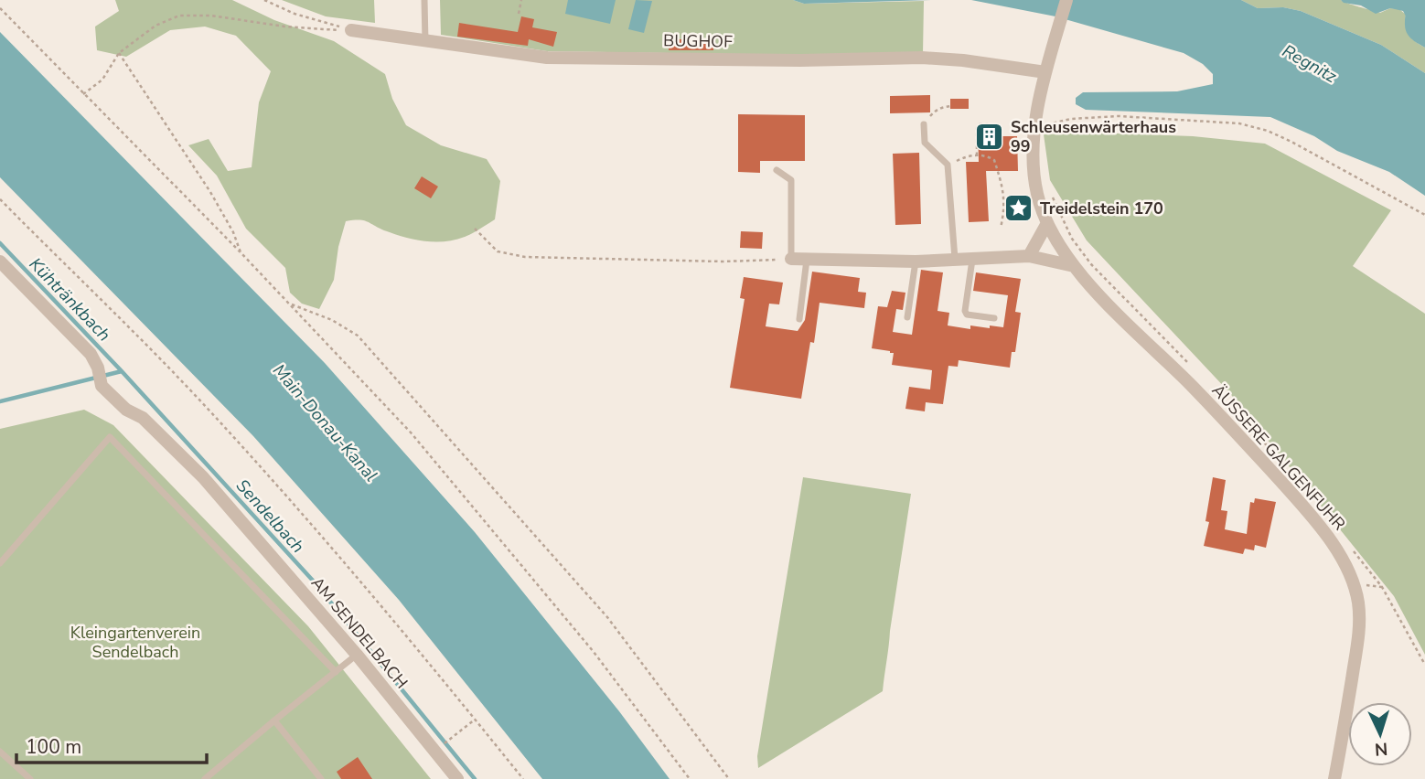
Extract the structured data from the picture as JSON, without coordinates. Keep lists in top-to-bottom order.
{
  "streets": {
    "street": ["BUGHOF", "ÄUSSERE GALGENFUHR", "AM SENDELBACH"]
  },
  "crossings": [
    ["BUGHOF", "ÄUSSERE GALGENFUHR"]
  ],
  "water": [
    "Regnitz",
    "Kühtränkbach",
    "Main-Donau-Kanal",
    "Sendelbach"
  ],
  "parks": ["Kleingartenverein Sendelbach"],
  "places": {
    "building": ["Schleusenwärterhaus 99"],
    "place": ["Treidelstein 170"]
  },
  "scale_bar": "100 m",
  "north": "bottom"
}
